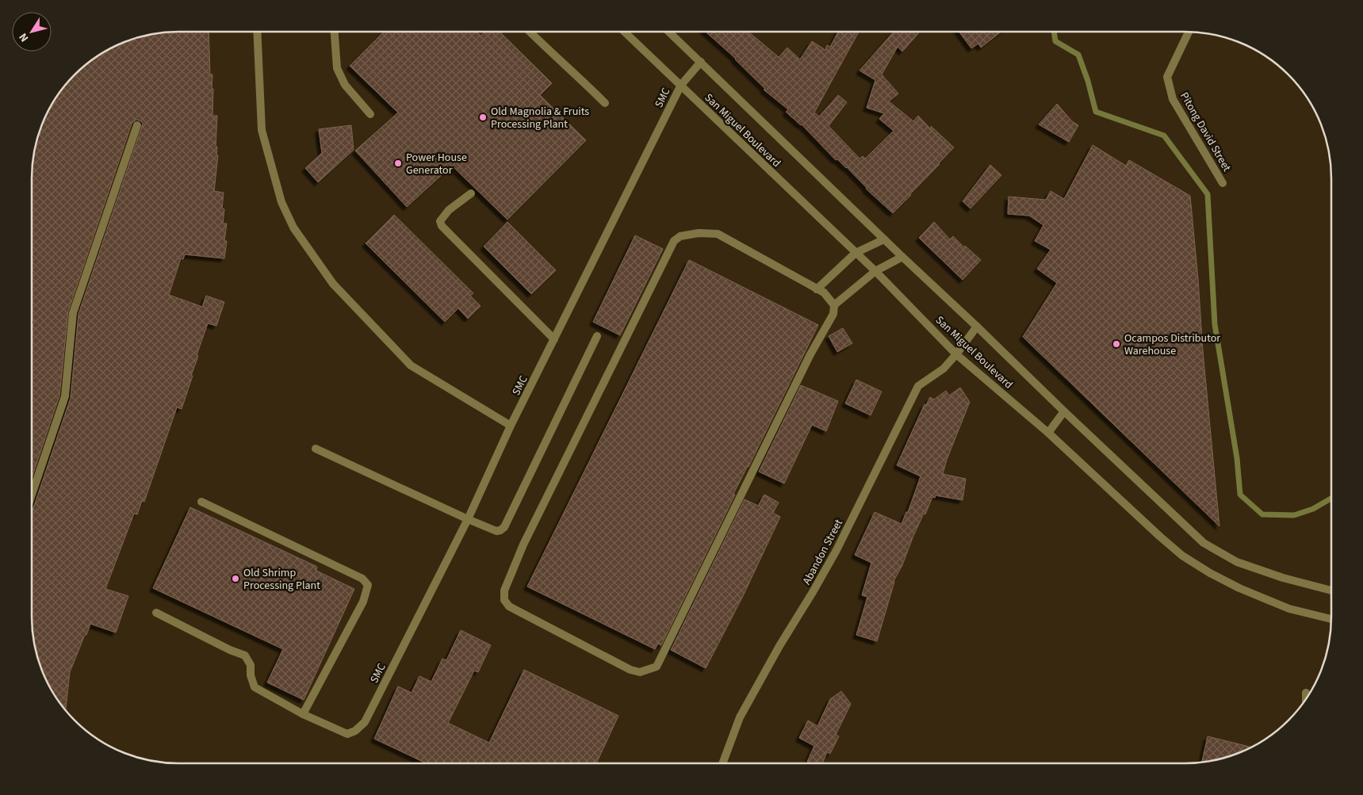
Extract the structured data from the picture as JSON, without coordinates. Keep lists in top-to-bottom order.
{
  "streets": {
    "street": [
      "SMC",
      "San Miguel Boulevard",
      "Pitong David Street",
      "Abandon Street"
    ]
  },
  "crossings": [
    ["SMC", "San Miguel Boulevard"],
    ["San Miguel Boulevard", "Abandon Street"]
  ],
  "places": [
    "Old Magnolia & Fruits Processing Plant",
    "Power House Generator",
    "Ocampos Distributor Warehouse",
    "Old Shrimp Processing Plant"
  ],
  "north": "bottom left"
}
